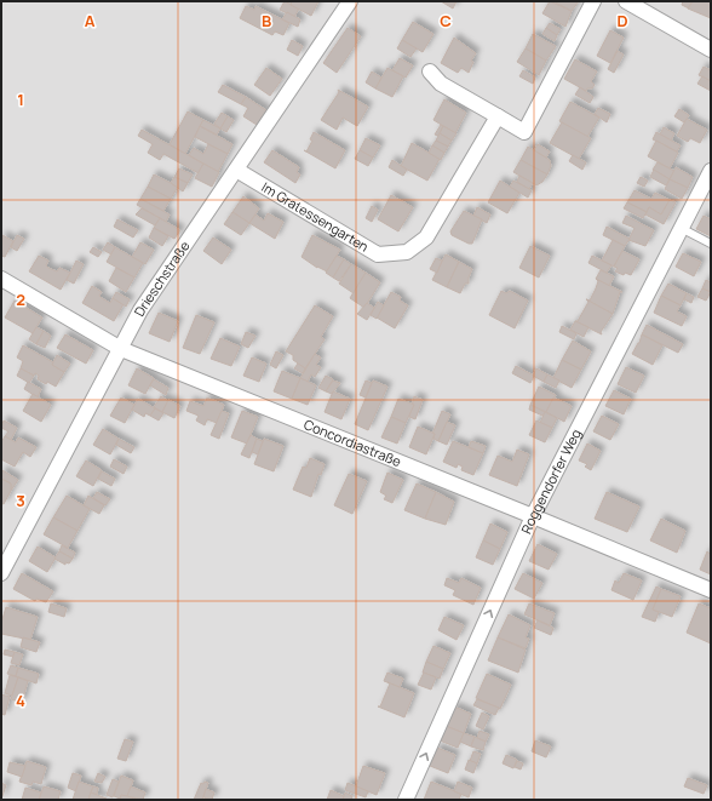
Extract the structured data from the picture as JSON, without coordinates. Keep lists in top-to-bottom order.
{
  "streets": {
    "street": [
      "Im Gratessengarten",
      "Drieschstraße",
      "Concordiastraße",
      "Roggendorfer Weg"
    ]
  },
  "crossings": [
    ["Im Gratessengarten", "Drieschstraße"],
    ["Drieschstraße", "Concordiastraße"],
    ["Concordiastraße", "Roggendorfer Weg"]
  ],
  "one_way": ["Roggendorfer Weg"],
  "grid": {
    "columns": [
      "A",
      "B",
      "C",
      "D"
    ],
    "rows": [
      "1",
      "2",
      "3",
      "4"
    ]
  }
}
